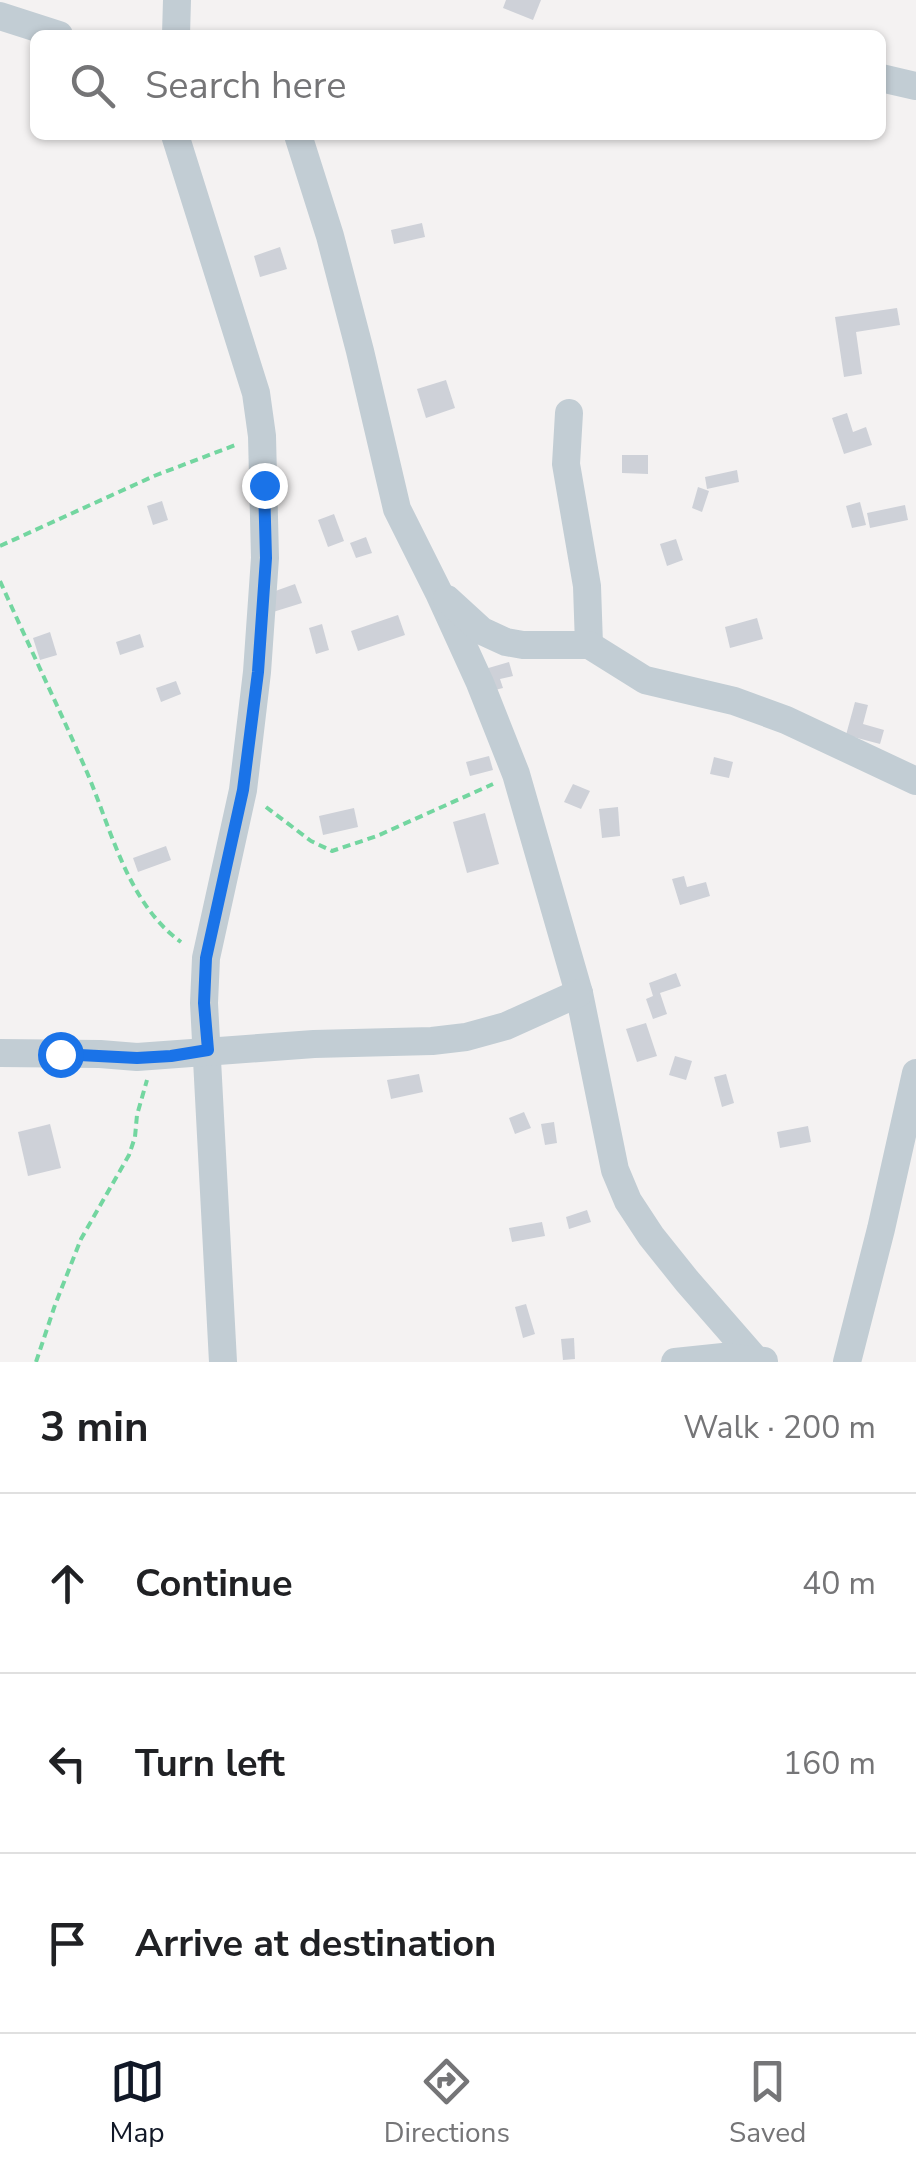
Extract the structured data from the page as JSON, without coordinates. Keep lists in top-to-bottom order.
{
  "page": {
    "search": "Search here",
    "heading": ["3 min", "Walk · 200 m"],
    "list": [
      ["Continue", "40 m"],
      ["Turn left", "160 m"],
      "Arrive at destination"
    ],
    "nav": ["Map", "Directions", "Saved"]
  }
}
